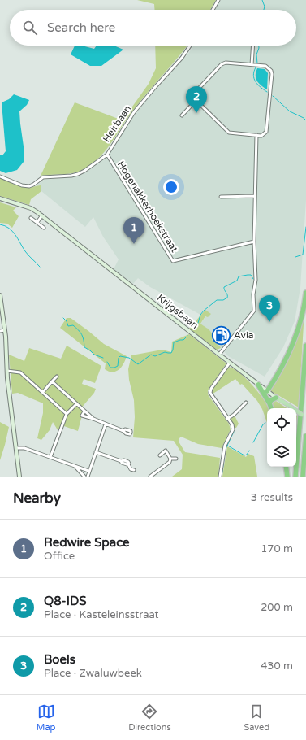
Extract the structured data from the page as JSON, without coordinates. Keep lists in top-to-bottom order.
{
  "streets": {
    "main road": ["Krijgsbaan"],
    "street": ["Heirbaan", "Hogenakkerhoekstraat"]
  },
  "crossings": [
    ["Heirbaan", "Hogenakkerhoekstraat"]
  ],
  "places": {
    "fuel station": ["Avia"]
  },
  "page": {
    "search": "Search here",
    "pins": ["2", "1", "3"],
    "heading": ["Nearby", "3 results"],
    "list": [
      {
        "mark": "1",
        "name": "Redwire Space",
        "note": "Office",
        "value": "170 m"
      },
      {
        "mark": "2",
        "name": "Q8-IDS",
        "note": "Place · Kasteleinsstraat",
        "value": "200 m"
      },
      {
        "mark": "3",
        "name": "Boels",
        "note": "Place · Zwaluwbeek",
        "value": "430 m"
      }
    ],
    "nav": ["Map", "Directions", "Saved"]
  }
}
